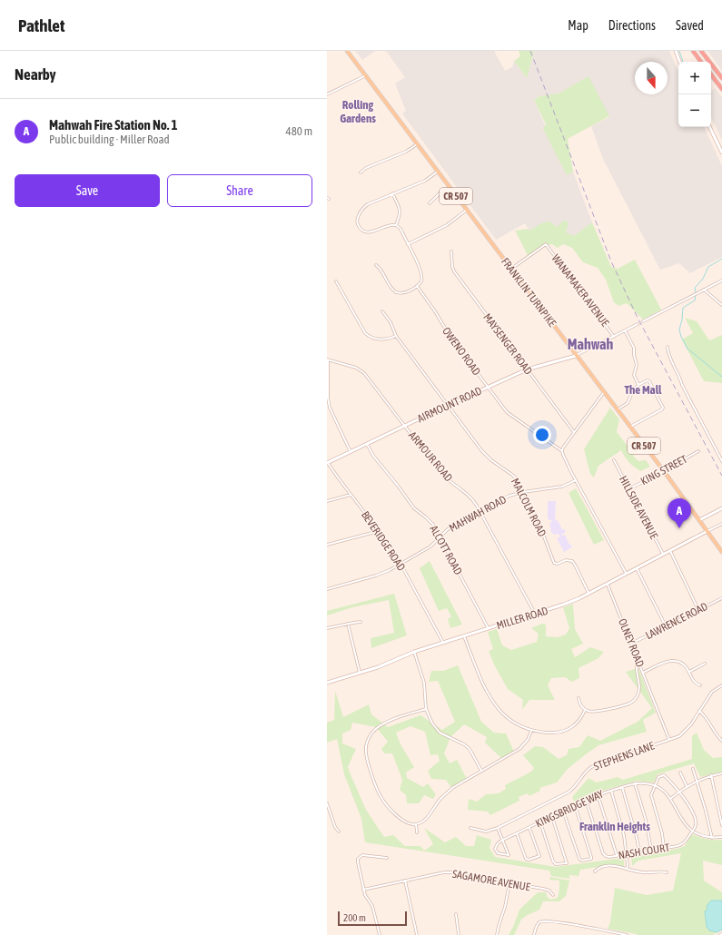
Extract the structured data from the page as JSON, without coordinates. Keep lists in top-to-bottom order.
{
  "streets": {
    "main road": ["CR 507", "FRANKLIN TURNPIKE"],
    "street": [
      "WANAMAKER AVENUE",
      "MAYSENGER ROAD",
      "OWENO ROAD",
      "AIRMOUNT ROAD",
      "ARMOUR ROAD",
      "KING STREET",
      "MALCOLM ROAD",
      "HILLSIDE AVENUE",
      "MAHWAH ROAD",
      "BEVERIDGE ROAD",
      "ALCOTT ROAD",
      "MILLER ROAD",
      "LAWRENCE ROAD",
      "OLNEY ROAD",
      "STEPHENS LANE",
      "KINGSBRIDGE WAY",
      "NASH COURT",
      "SAGAMORE AVENUE"
    ]
  },
  "crossings": [
    ["WANAMAKER AVENUE", "FRANKLIN TURNPIKE"],
    ["FRANKLIN TURNPIKE", "AIRMOUNT ROAD"],
    ["FRANKLIN TURNPIKE", "KING STREET"],
    ["FRANKLIN TURNPIKE", "MILLER ROAD"],
    ["MAYSENGER ROAD", "AIRMOUNT ROAD"],
    ["OWENO ROAD", "AIRMOUNT ROAD"],
    ["AIRMOUNT ROAD", "ARMOUR ROAD"],
    ["AIRMOUNT ROAD", "MALCOLM ROAD"],
    ["AIRMOUNT ROAD", "BEVERIDGE ROAD"],
    ["AIRMOUNT ROAD", "ALCOTT ROAD"],
    ["ARMOUR ROAD", "MAHWAH ROAD"],
    ["ARMOUR ROAD", "MILLER ROAD"],
    ["KING STREET", "HILLSIDE AVENUE"],
    ["MALCOLM ROAD", "MAHWAH ROAD"],
    ["MALCOLM ROAD", "MILLER ROAD"],
    ["HILLSIDE AVENUE", "MILLER ROAD"],
    ["MAHWAH ROAD", "BEVERIDGE ROAD"],
    ["MAHWAH ROAD", "ALCOTT ROAD"],
    ["BEVERIDGE ROAD", "MILLER ROAD"],
    ["ALCOTT ROAD", "MILLER ROAD"],
    ["MILLER ROAD", "OLNEY ROAD"],
    ["LAWRENCE ROAD", "OLNEY ROAD"],
    ["OLNEY ROAD", "STEPHENS LANE"],
    ["KINGSBRIDGE WAY", "NASH COURT"]
  ],
  "districts": [
    "Rolling Gardens",
    "Mahwah",
    "The Mall",
    "Franklin Heights"
  ],
  "scale_bar": "200 m",
  "north": "bottom",
  "page": {
    "header": "Pathlet",
    "nav": ["Map", "Directions", "Saved"],
    "heading": "Nearby",
    "map_buttons": ["+", "−"],
    "list": [
      {
        "mark": "A",
        "name": "Mahwah Fire Station No. 1",
        "note": "Public building · Miller Road",
        "value": "480 m"
      }
    ],
    "buttons": ["Save", "Share"],
    "pins": "A",
    "scale": "200 m"
  }
}
